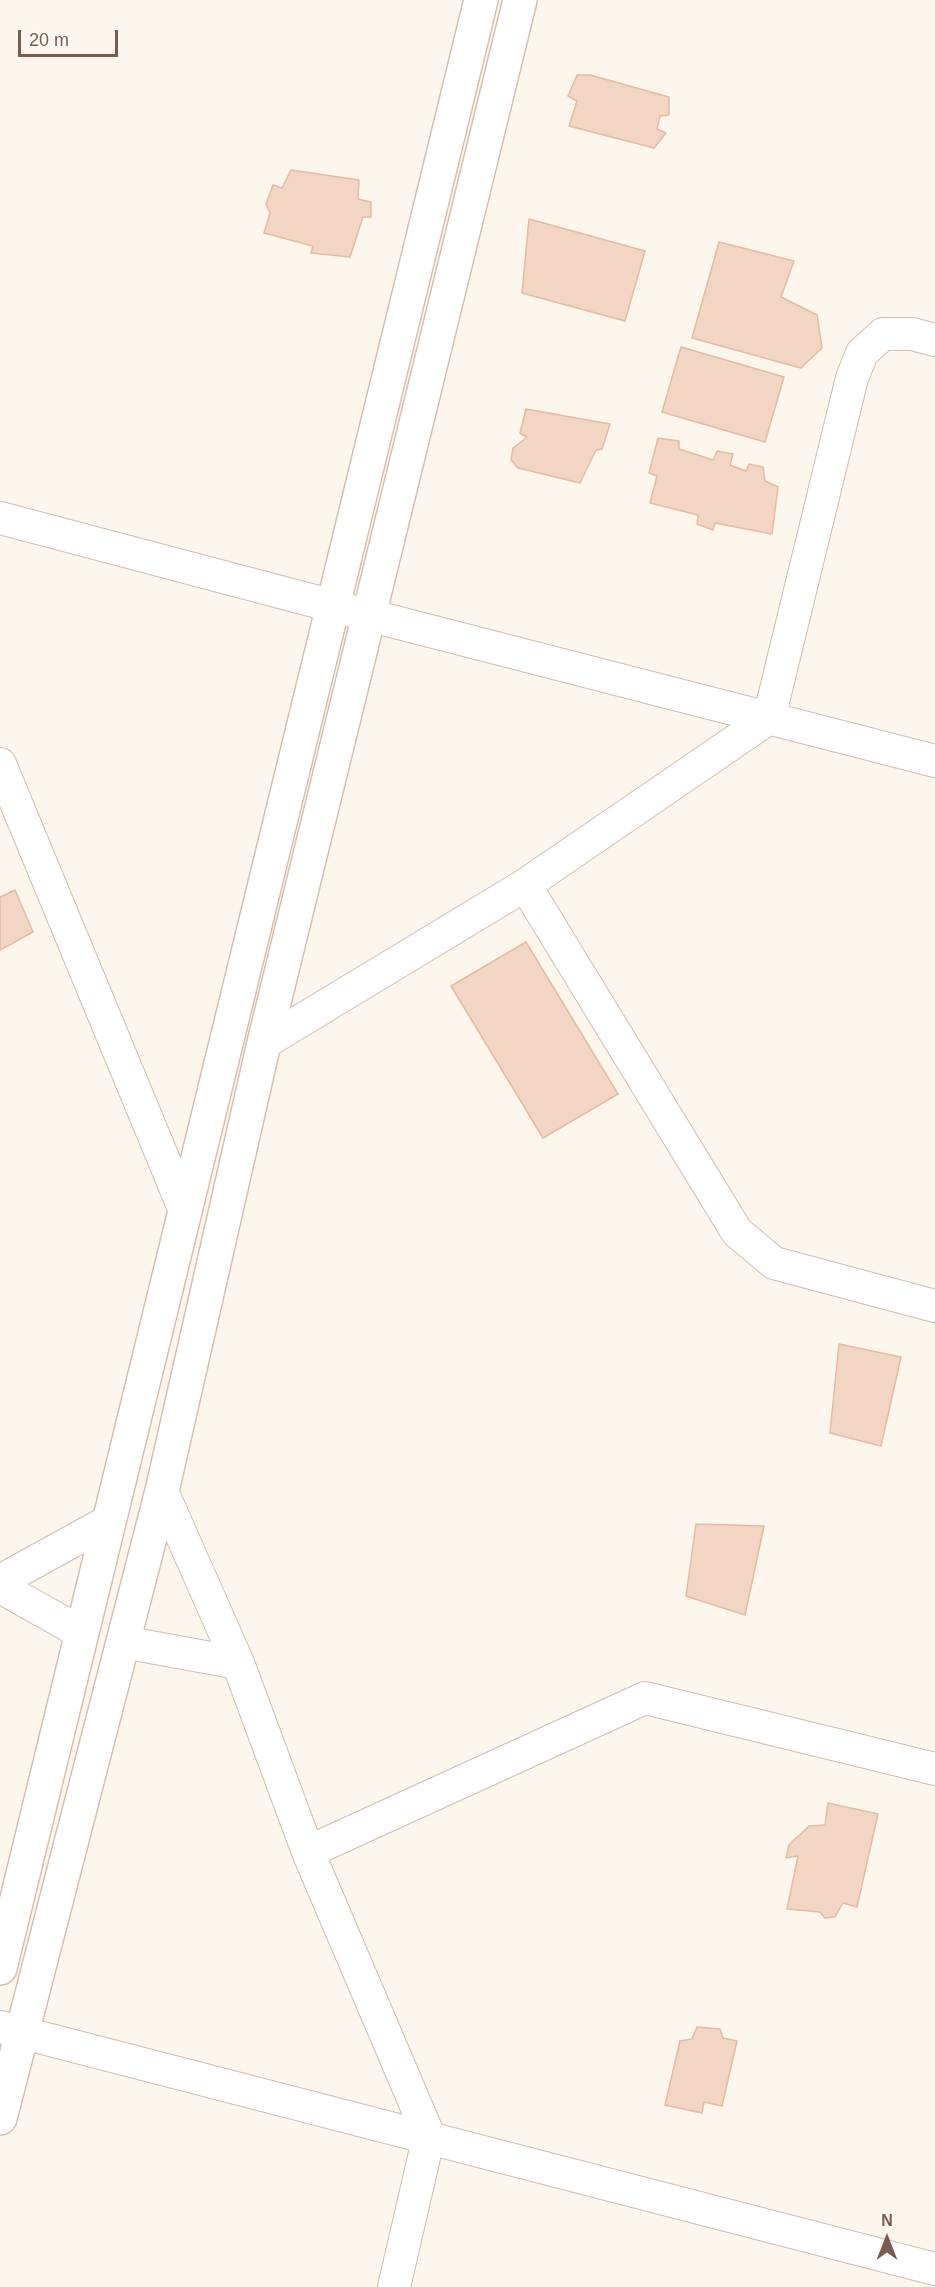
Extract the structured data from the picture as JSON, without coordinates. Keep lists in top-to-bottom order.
{
  "scale_bar": "20 m",
  "north": "top"
}
